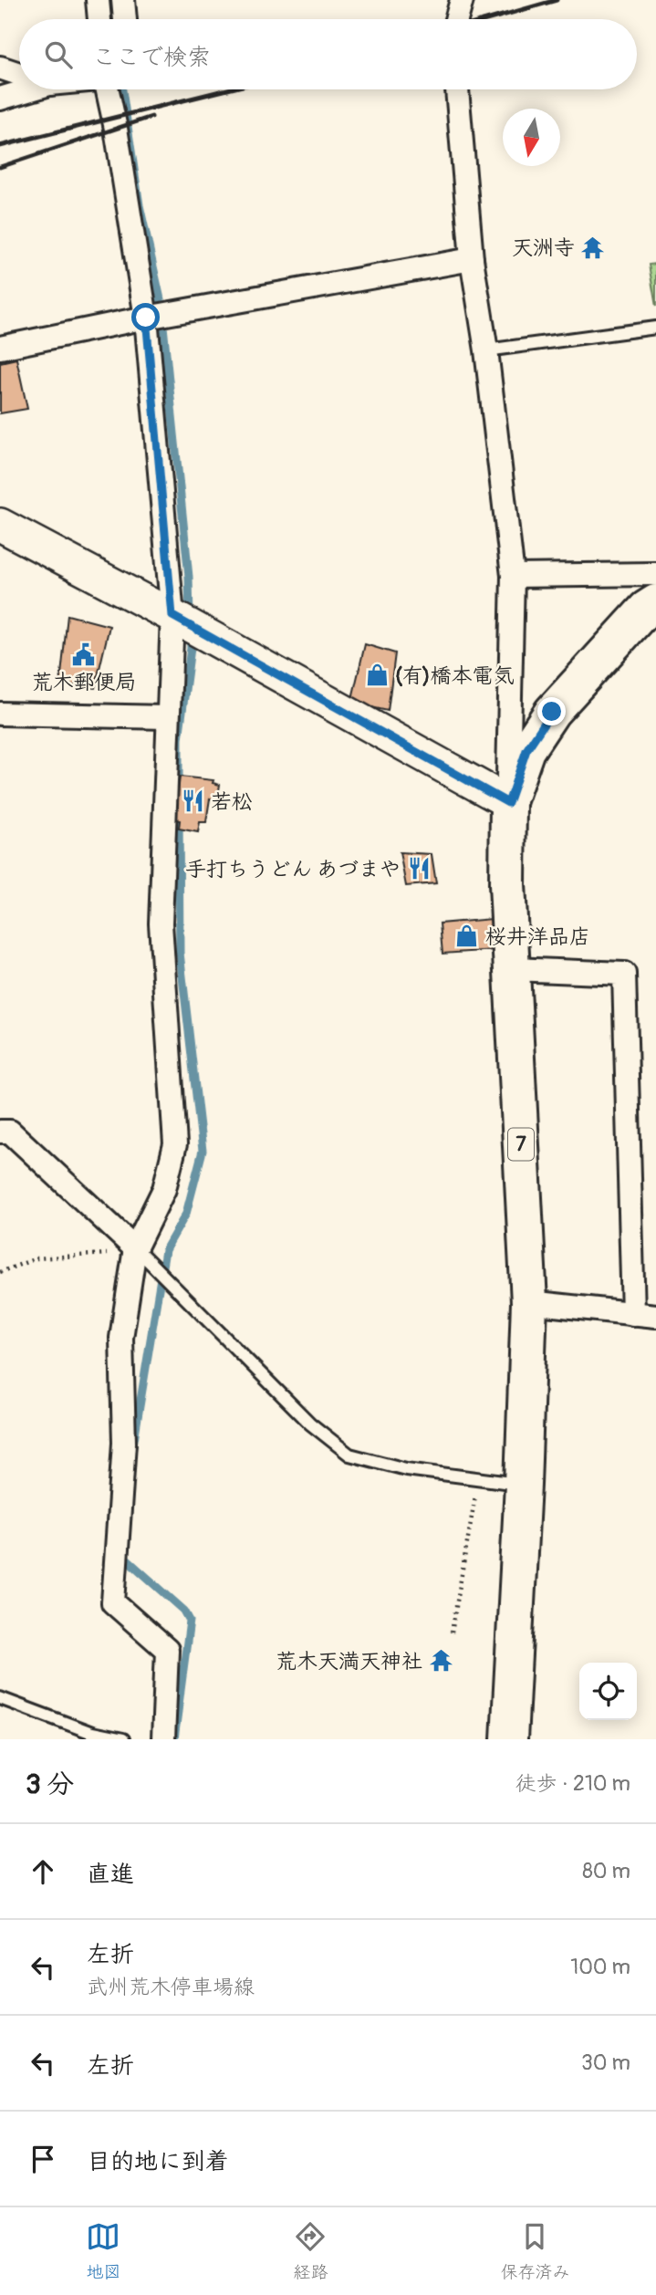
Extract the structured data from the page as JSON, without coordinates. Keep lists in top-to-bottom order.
{
  "streets": {
    "main road": ["7"]
  },
  "places": {
    "temple": ["天洲寺", "荒木天満天神社"],
    "public building": ["荒木郵便局"],
    "shop": ["(有)橋本電気", "桜井洋品店"],
    "restaurant": ["若松", "手打ちうどん あづまや"]
  },
  "north": "bottom",
  "page": {
    "search": "ここで検索",
    "heading": ["3 分", "徒歩 · 210 m"],
    "list": [
      ["直進", "80 m"],
      ["左折", "武州荒木停車場線", "100 m"],
      ["左折", "30 m"],
      "目的地に到着"
    ],
    "nav": ["地図", "経路", "保存済み"]
  }
}
